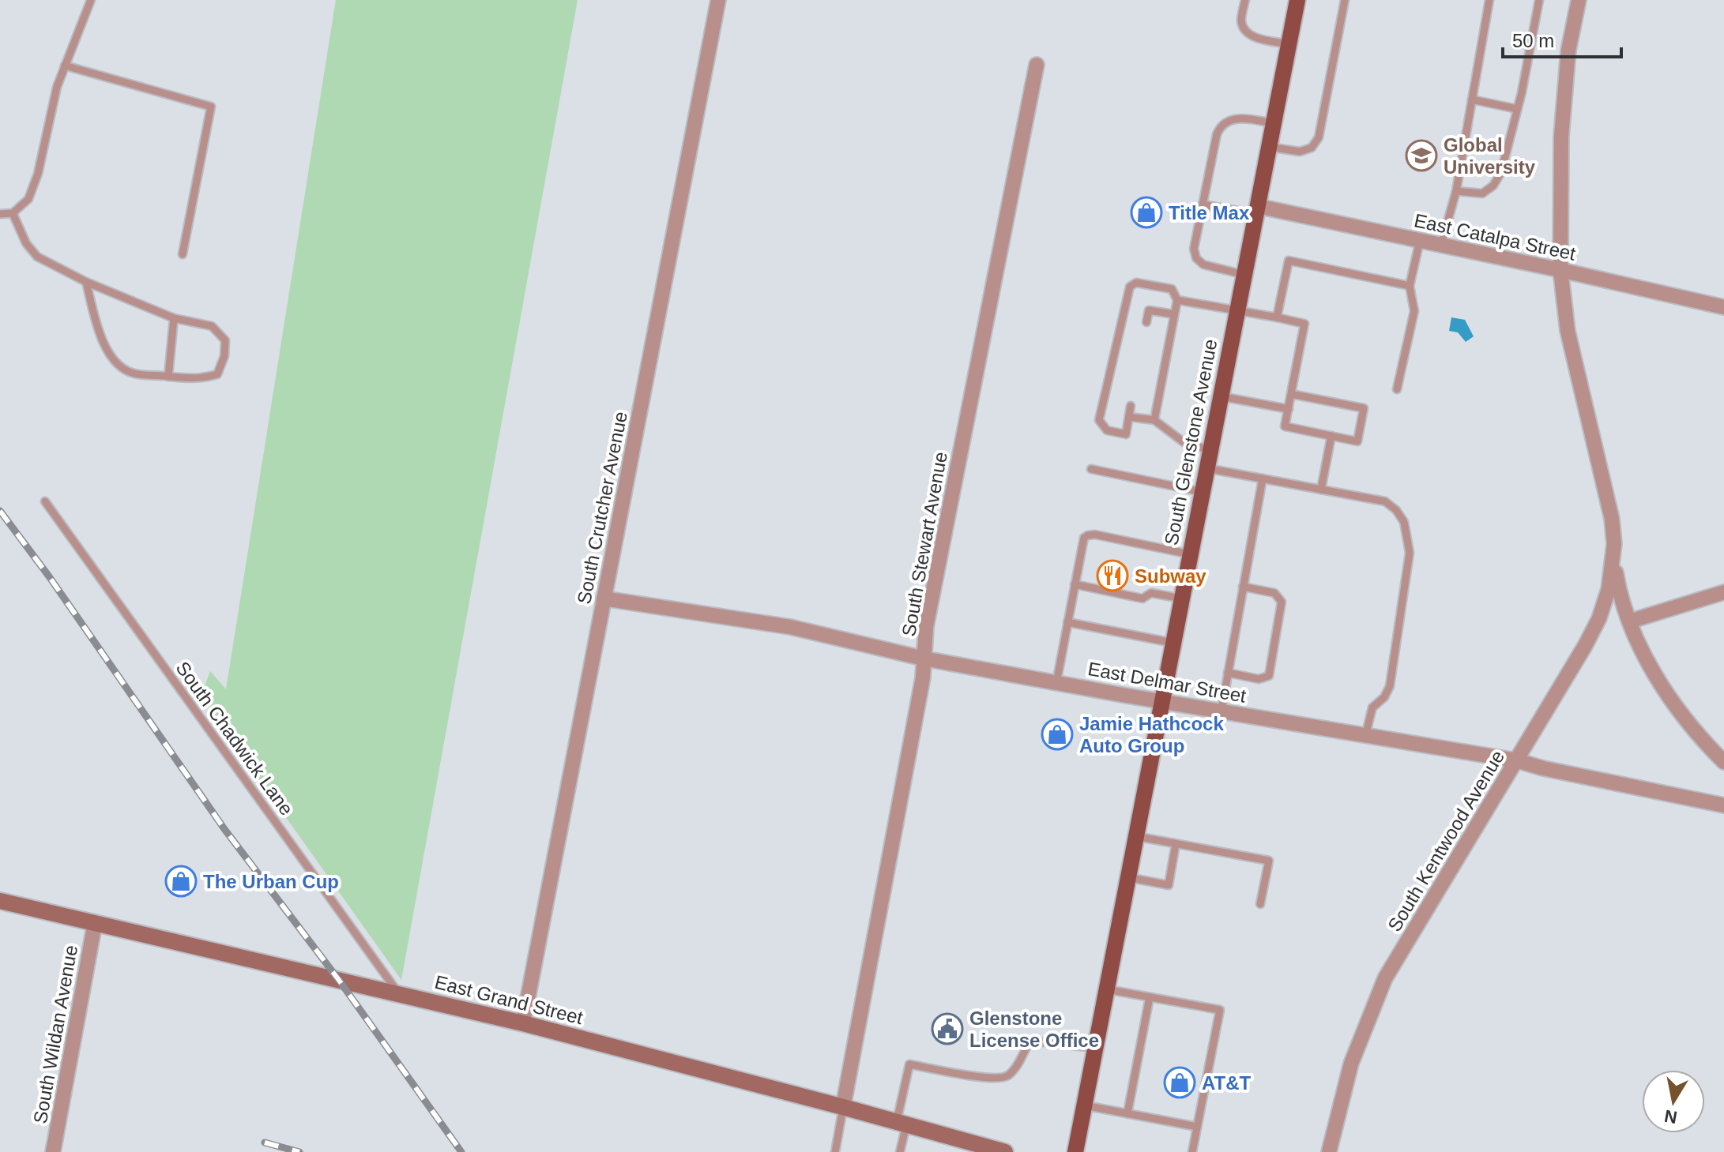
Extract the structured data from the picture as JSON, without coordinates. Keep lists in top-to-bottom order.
{
  "streets": {
    "main road": ["South Glenstone Avenue", "East Grand Street"],
    "street": [
      "East Catalpa Street",
      "South Crutcher Avenue",
      "South Stewart Avenue",
      "East Delmar Street",
      "South Kentwood Avenue",
      "South Wildan Avenue"
    ],
    "lane": ["South Chadwick Lane"]
  },
  "crossings": [
    ["East Catalpa Street", "South Glenstone Avenue"],
    ["East Catalpa Street", "South Kentwood Avenue"],
    ["South Glenstone Avenue", "East Delmar Street"],
    ["South Crutcher Avenue", "East Delmar Street"],
    ["South Crutcher Avenue", "East Grand Street"],
    ["South Stewart Avenue", "East Delmar Street"],
    ["South Stewart Avenue", "East Grand Street"],
    ["East Delmar Street", "South Kentwood Avenue"],
    ["South Chadwick Lane", "East Grand Street"],
    ["East Grand Street", "South Wildan Avenue"]
  ],
  "places": {
    "school or university": ["Global University"],
    "shop": [
      "Title Max",
      "Jamie Hathcock Auto Group",
      "The Urban Cup",
      "AT&T"
    ],
    "restaurant": ["Subway"],
    "public building": ["Glenstone License Office"]
  },
  "scale_bar": "50 m",
  "north": "bottom"
}
